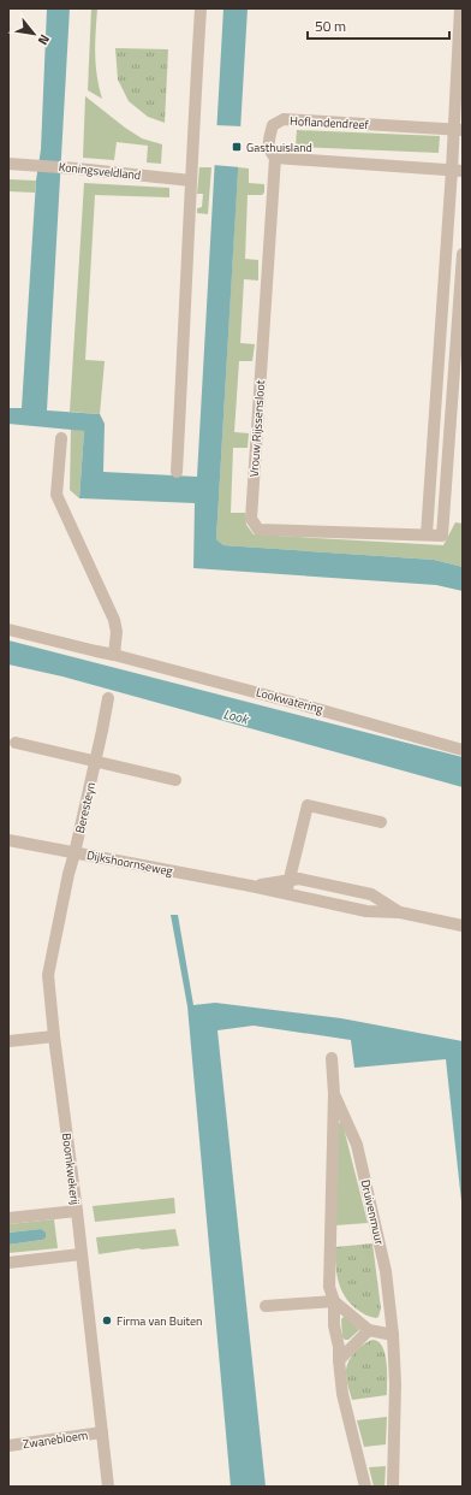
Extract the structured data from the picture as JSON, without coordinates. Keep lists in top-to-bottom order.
{
  "streets": {
    "street": [
      "Hoflandendreef",
      "Koningsveldland",
      "Vrouw Rijssensloot",
      "Lookwatering",
      "Beresteyn",
      "Dijkshoornseweg",
      "Boomkwekerij",
      "Druivenmuur",
      "Zwanebloem"
    ]
  },
  "crossings": [
    ["Hoflandendreef", "Vrouw Rijssensloot"],
    ["Beresteyn", "Dijkshoornseweg"],
    ["Beresteyn", "Boomkwekerij"],
    ["Dijkshoornseweg", "Boomkwekerij"],
    ["Boomkwekerij", "Zwanebloem"]
  ],
  "water": ["Look"],
  "places": {
    "transit": ["Gasthuisland"],
    "other": ["Firma van Buiten"]
  },
  "scale_bar": "50 m",
  "north": "bottom right"
}
